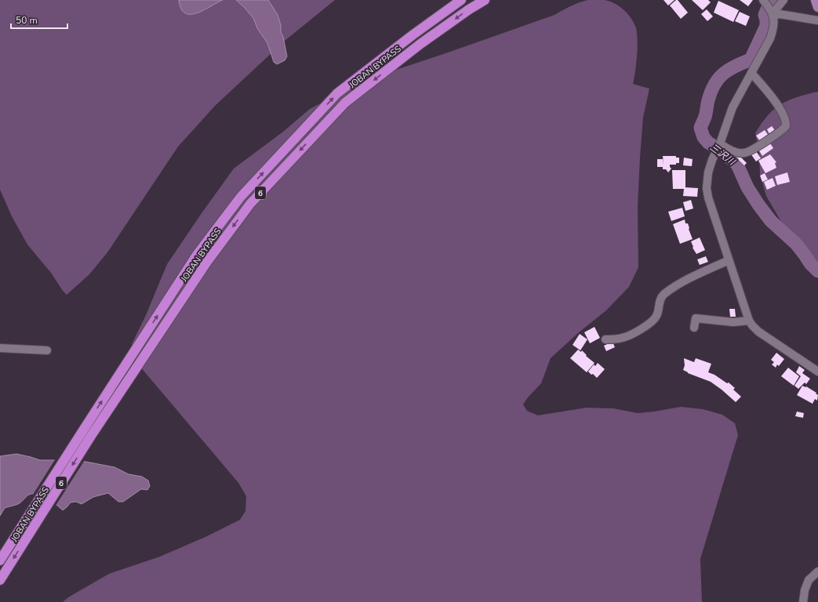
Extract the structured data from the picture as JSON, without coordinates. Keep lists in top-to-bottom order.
{
  "streets": {
    "highway": ["JOBAN BYPASS", "6"]
  },
  "water": ["三沢川"],
  "scale_bar": "50 m"
}
